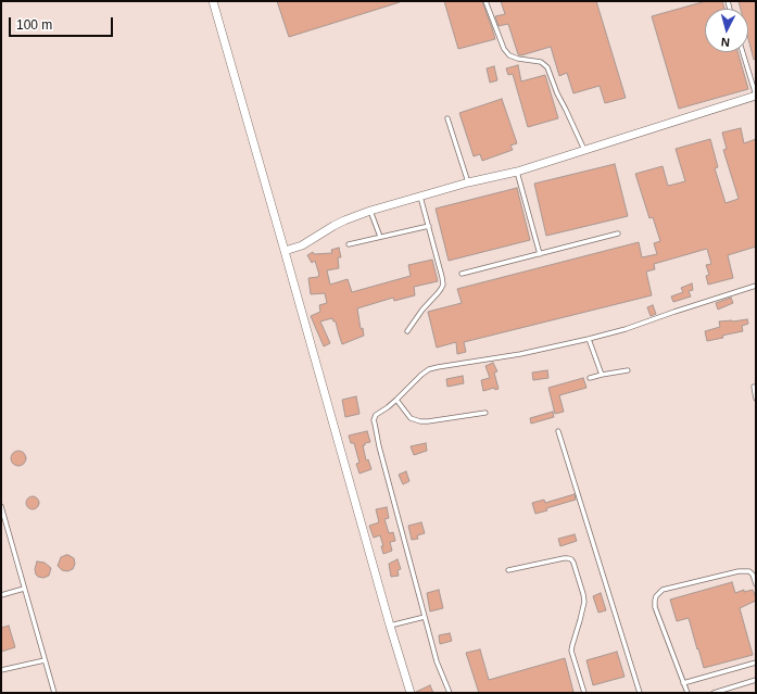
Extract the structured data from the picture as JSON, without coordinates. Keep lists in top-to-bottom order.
{
  "scale_bar": "100 m",
  "north": "bottom"
}
